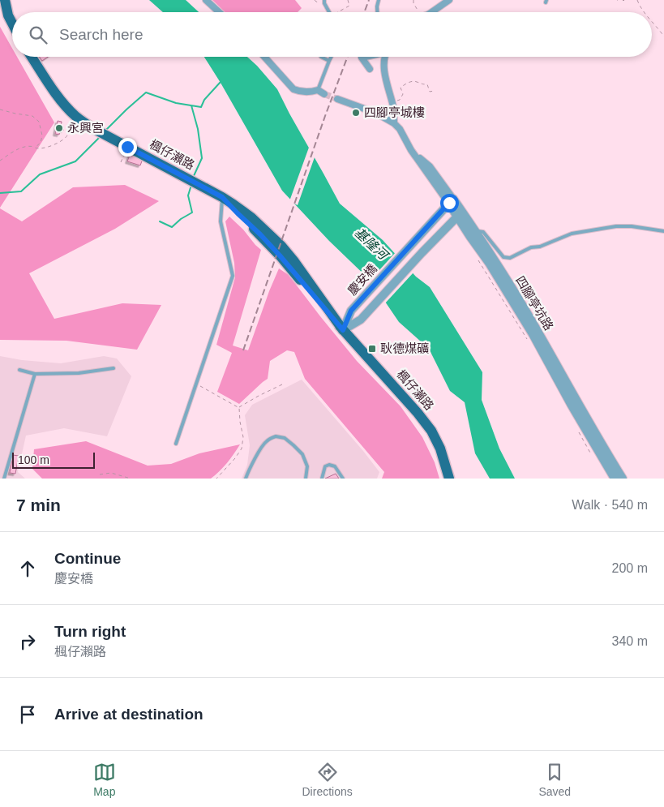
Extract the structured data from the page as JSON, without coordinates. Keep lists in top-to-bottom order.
{
  "streets": {
    "main road": ["楓仔瀨路"],
    "street": ["慶安橋", "四腳亭坑路"]
  },
  "crossings": [
    ["楓仔瀨路", "慶安橋"],
    ["慶安橋", "四腳亭坑路"]
  ],
  "water": ["基隆河"],
  "places": {
    "other": ["四腳亭城樓", "永興宮"],
    "transit": ["耿德煤礦"]
  },
  "scale_bar": "100 m",
  "page": {
    "search": "Search here",
    "scale": "100 m",
    "heading": ["7 min", "Walk · 540 m"],
    "list": [
      ["Continue", "慶安橋", "200 m"],
      ["Turn right", "楓仔瀨路", "340 m"],
      "Arrive at destination"
    ],
    "nav": ["Map", "Directions", "Saved"]
  }
}
